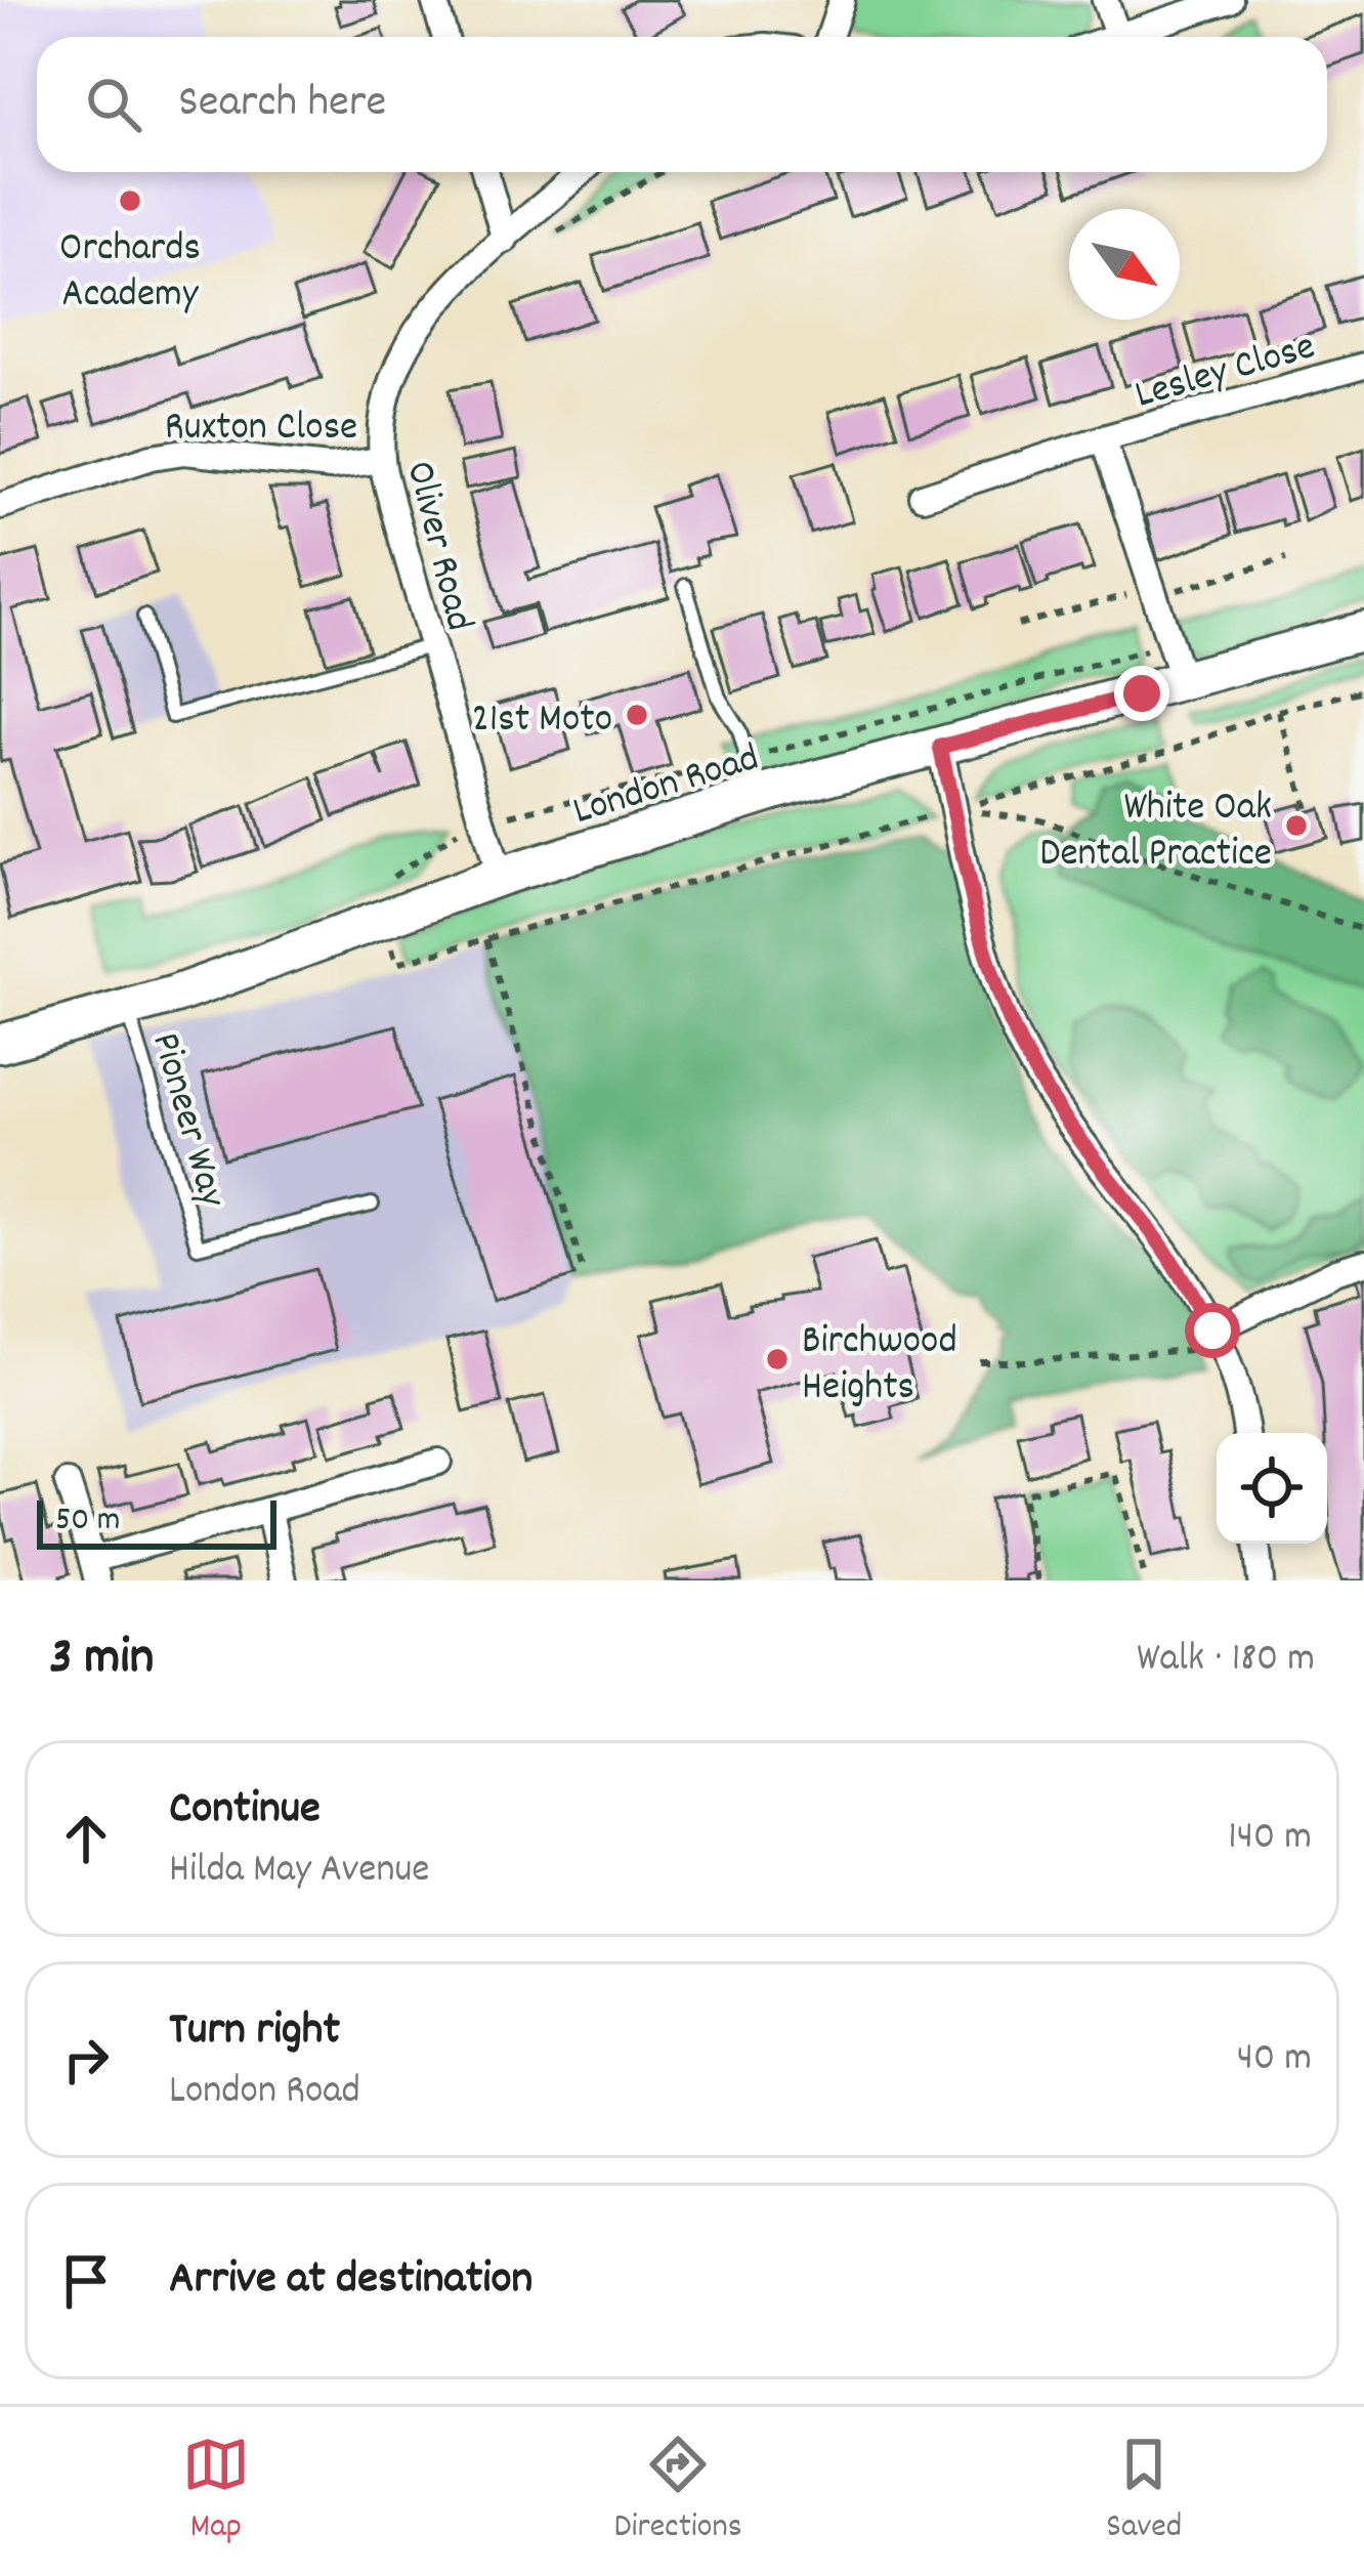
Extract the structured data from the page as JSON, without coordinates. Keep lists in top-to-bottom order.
{
  "streets": {
    "main road": ["London Road"],
    "street": ["Lesley Close", "Ruxton Close", "Oliver Road"],
    "lane": ["Pioneer Way"]
  },
  "crossings": [
    ["Lesley Close", "London Road"],
    ["Ruxton Close", "Oliver Road"],
    ["Oliver Road", "London Road"],
    ["London Road", "Pioneer Way"]
  ],
  "places": [
    "Orchards Academy",
    "21st Moto",
    "White Oak Dental Practice",
    "Birchwood Heights"
  ],
  "scale_bar": "50 m",
  "north": "bottom right",
  "page": {
    "search": "Search here",
    "scale": "50 m",
    "heading": ["3 min", "Walk · 180 m"],
    "list": [
      ["Continue", "Hilda May Avenue", "140 m"],
      ["Turn right", "London Road", "40 m"],
      "Arrive at destination"
    ],
    "nav": ["Map", "Directions", "Saved"]
  }
}
